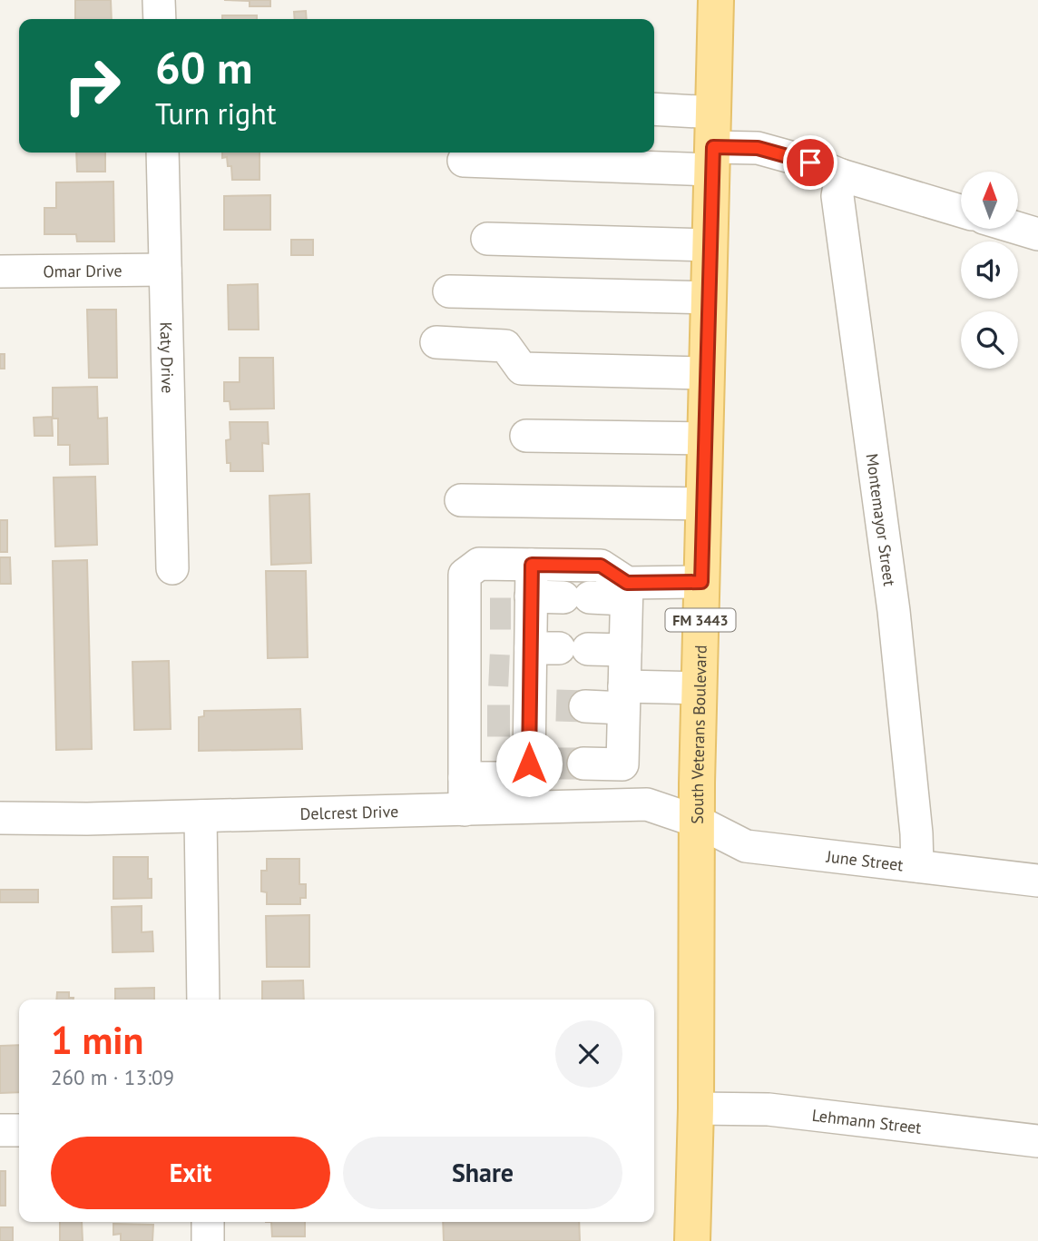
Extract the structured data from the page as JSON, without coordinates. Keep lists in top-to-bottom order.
{
  "streets": {
    "main road": ["FM 3443", "South Veterans Boulevard"],
    "street": [
      "Omar Drive",
      "Katy Drive",
      "Montemayor Street",
      "Delcrest Drive",
      "June Street",
      "Lehmann Street"
    ]
  },
  "crossings": [
    ["Omar Drive", "Katy Drive"],
    ["Montemayor Street", "June Street"],
    ["South Veterans Boulevard", "Delcrest Drive"],
    ["South Veterans Boulevard", "June Street"],
    ["South Veterans Boulevard", "Lehmann Street"],
    ["Delcrest Drive", "June Street"]
  ],
  "north": "top",
  "page": {
    "turn": ["60 m", "Turn right"],
    "heading": ["1 min", "260 m · 13:09"],
    "buttons": ["Exit", "Share"]
  }
}
